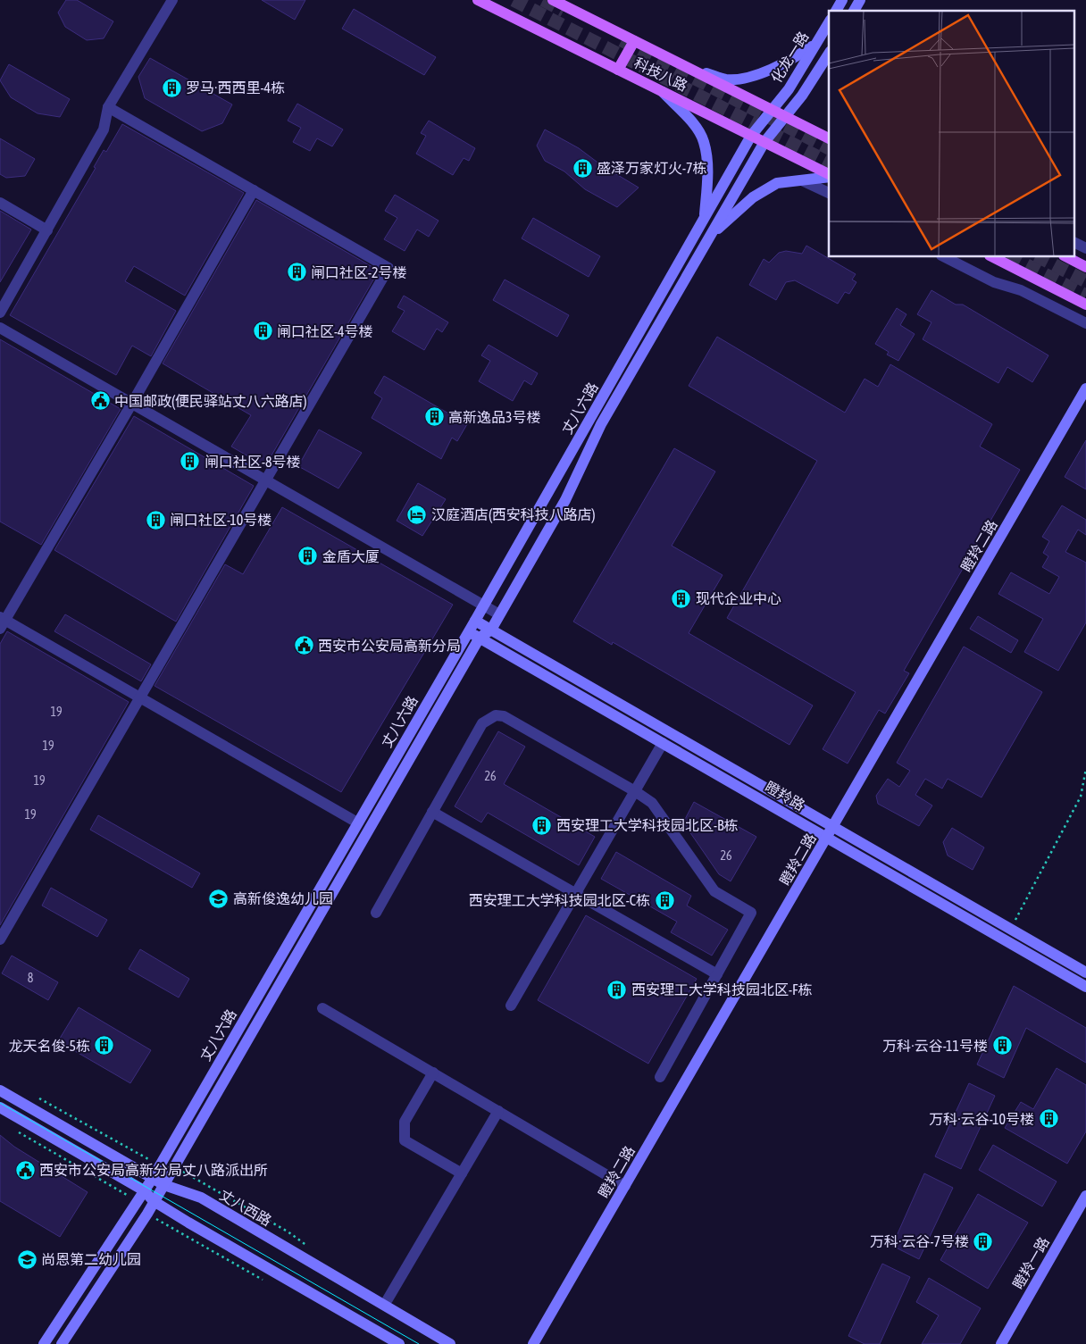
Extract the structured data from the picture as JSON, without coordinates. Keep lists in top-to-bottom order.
{
  "streets": {
    "main road": [
      "化龙一路",
      "科技八路",
      "丈八六路",
      "瞪羚二路",
      "瞪羚路",
      "丈八西路",
      "瞪羚一路"
    ]
  },
  "crossings": [
    ["化龙一路", "科技八路"],
    ["化龙一路", "丈八六路"],
    ["科技八路", "丈八六路"],
    ["丈八六路", "瞪羚路"],
    ["丈八六路", "丈八西路"],
    ["瞪羚二路", "瞪羚路"]
  ],
  "places": {
    "building": [
      "罗马·西西里-4栋",
      "盛泽万家灯火-7栋",
      "闸口社区-2号楼",
      "闸口社区-4号楼",
      "高新逸品3号楼",
      "闸口社区-8号楼",
      "闸口社区-10号楼",
      "金盾大厦",
      "现代企业中心",
      "西安理工大学科技园北区-B栋",
      "西安理工大学科技园北区-C栋",
      "西安理工大学科技园北区-F栋",
      "龙天名俊-5栋",
      "万科·云谷-11号楼",
      "万科·云谷-10号楼",
      "万科·云谷-7号楼"
    ],
    "public building": ["中国邮政(便民驿站丈八六路店)", "西安市公安局高新分局", "西安市公安局高新分局丈八路派出所"],
    "hotel": ["汉庭酒店(西安科技八路店)"],
    "school or university": ["高新俊逸幼儿园", "尚恩第二幼儿园"]
  },
  "house_numbers": [
    "19",
    "19",
    "26",
    "19",
    "19",
    "26",
    "8"
  ]
}
